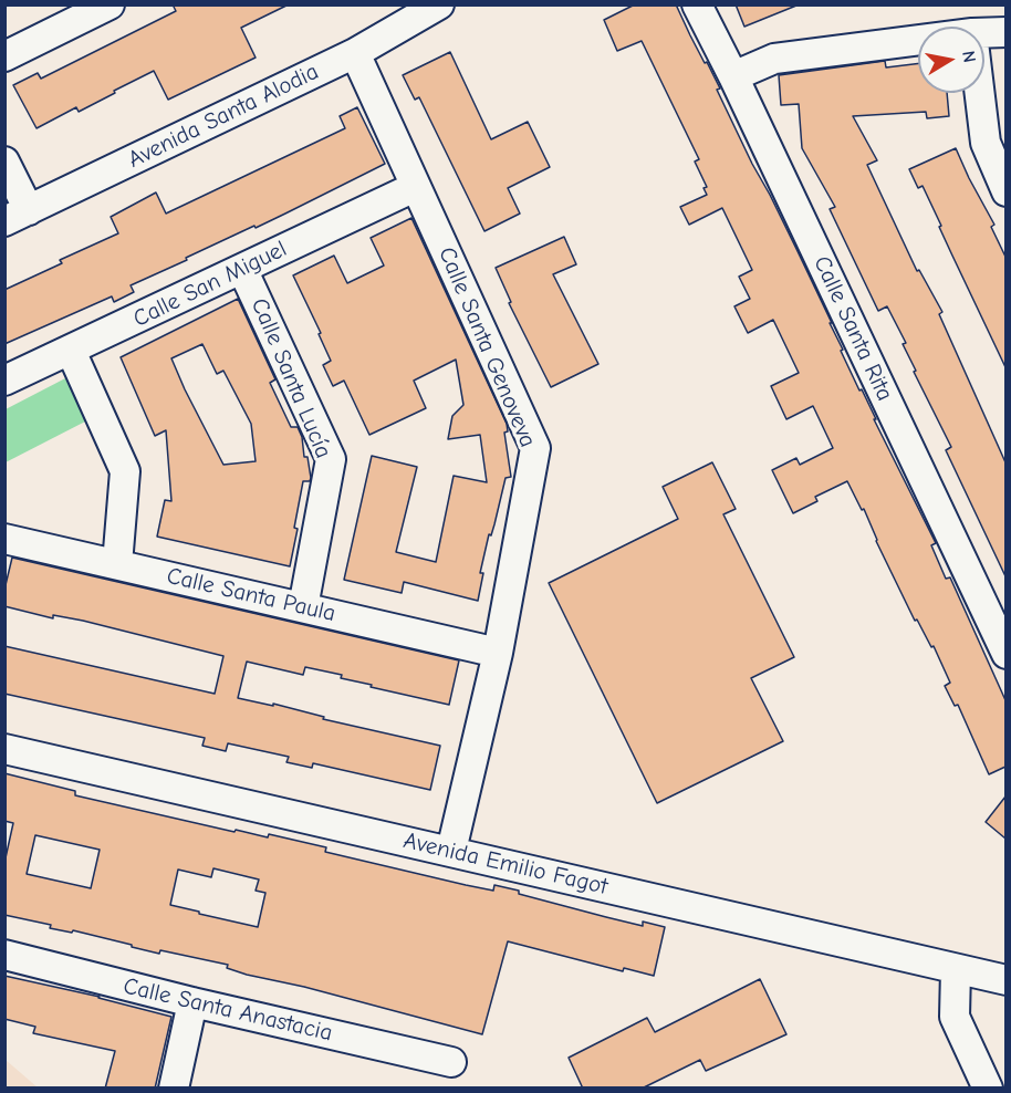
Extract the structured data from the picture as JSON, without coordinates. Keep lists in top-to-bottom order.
{
  "streets": {
    "street": [
      "Avenida Santa Alodia",
      "Calle San Miguel",
      "Calle Santa Rita",
      "Calle Santa Genoveva",
      "Calle Santa Lucía",
      "Calle Santa Paula",
      "Avenida Emilio Fagot",
      "Calle Santa Anastacia"
    ]
  },
  "crossings": [
    ["Avenida Santa Alodia", "Calle Santa Genoveva"],
    ["Calle San Miguel", "Calle Santa Genoveva"],
    ["Calle San Miguel", "Calle Santa Lucía"],
    ["Calle Santa Genoveva", "Calle Santa Paula"],
    ["Calle Santa Genoveva", "Avenida Emilio Fagot"],
    ["Calle Santa Lucía", "Calle Santa Paula"]
  ],
  "north": "right"
}
